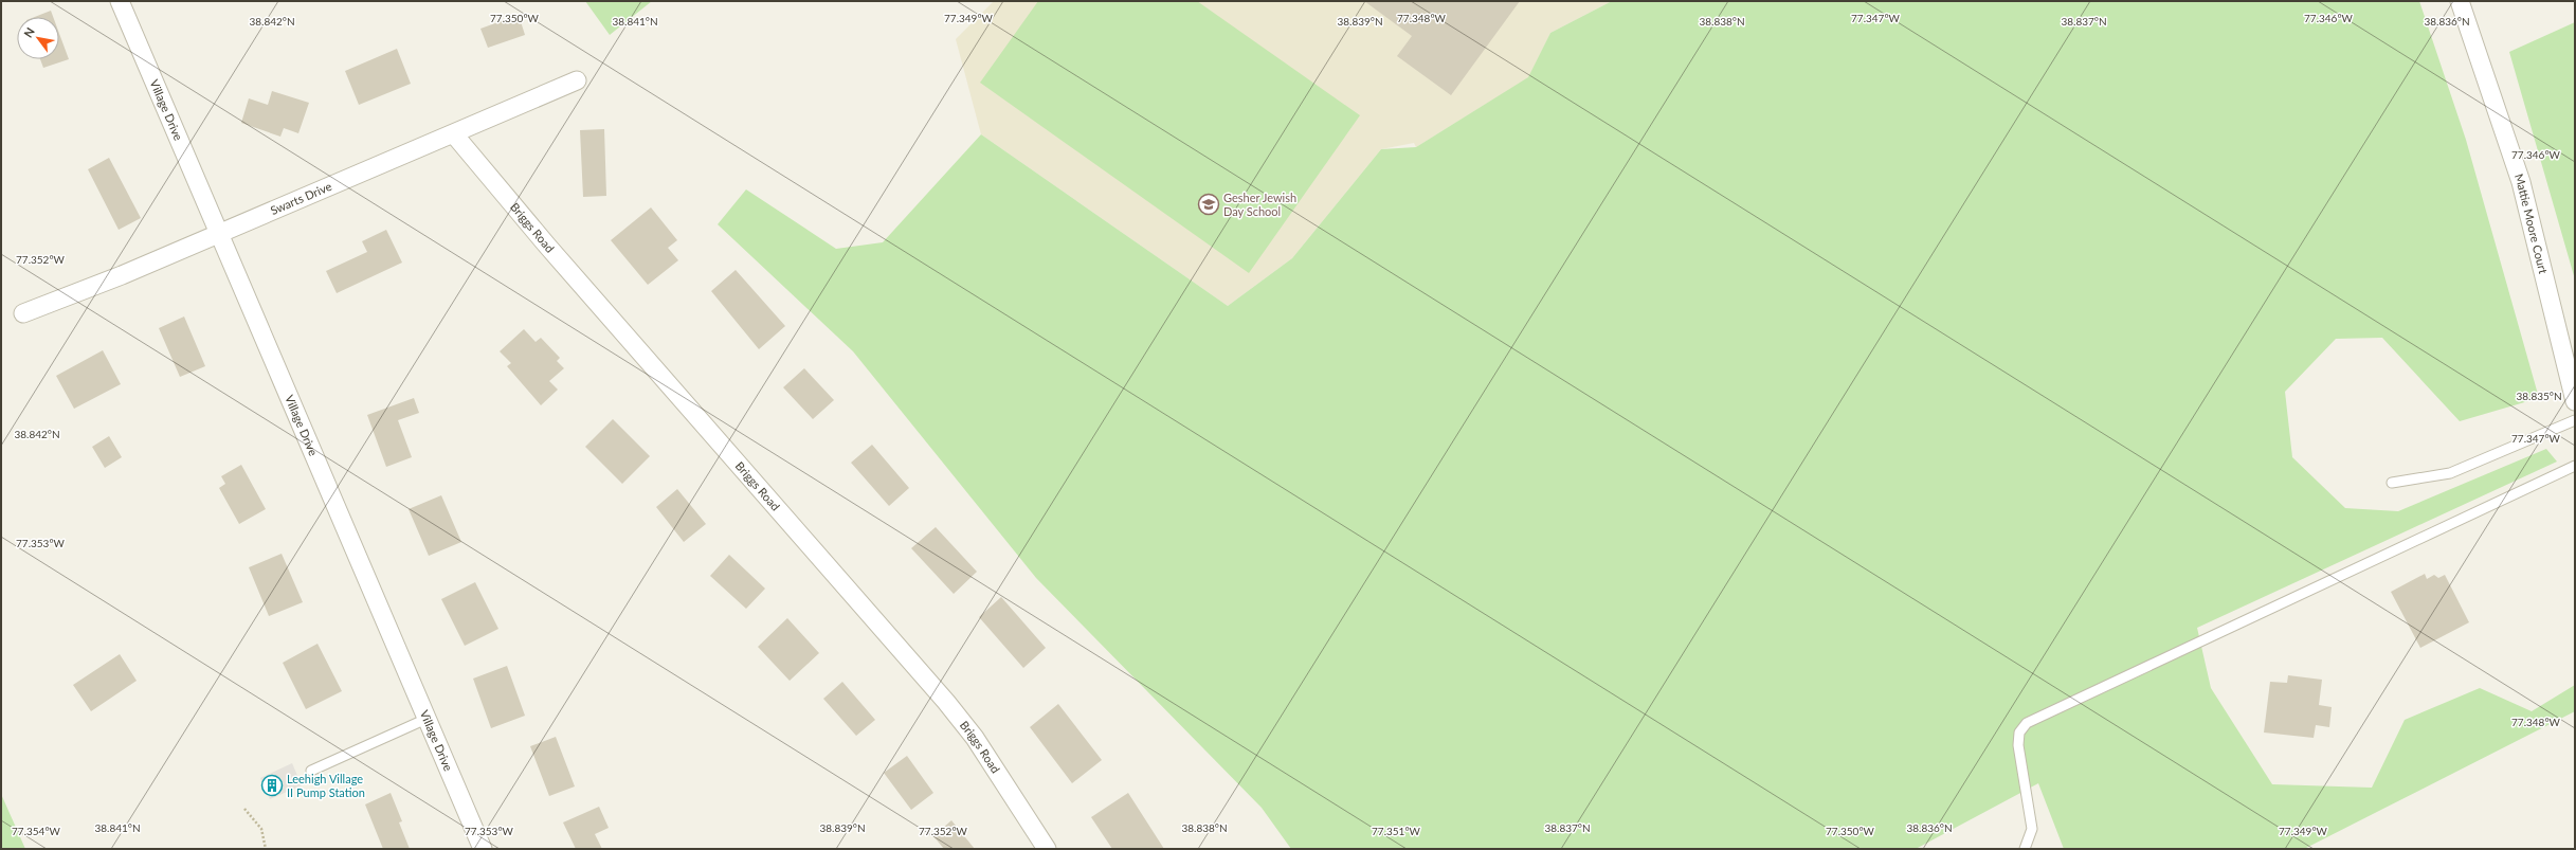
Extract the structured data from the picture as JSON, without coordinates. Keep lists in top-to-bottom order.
{
  "streets": {
    "street": [
      "Village Drive",
      "Swarts Drive",
      "Mattie Moore Court",
      "Briggs Road"
    ]
  },
  "crossings": [
    ["Village Drive", "Swarts Drive"],
    ["Swarts Drive", "Briggs Road"]
  ],
  "places": {
    "school or university": ["Gesher Jewish Day School"],
    "building": ["Leehigh Village II Pump Station"]
  },
  "north": "top left",
  "coordinates": [
    "77.349°W",
    "77.348°W",
    "77.347°W",
    "77.350°W",
    "77.346°W",
    "38.842°N",
    "38.841°N",
    "38.839°N",
    "38.838°N",
    "38.837°N",
    "38.836°N",
    "77.352°W",
    "38.835°N",
    "77.353°W",
    "77.354°W",
    "77.351°W"
  ]
}
